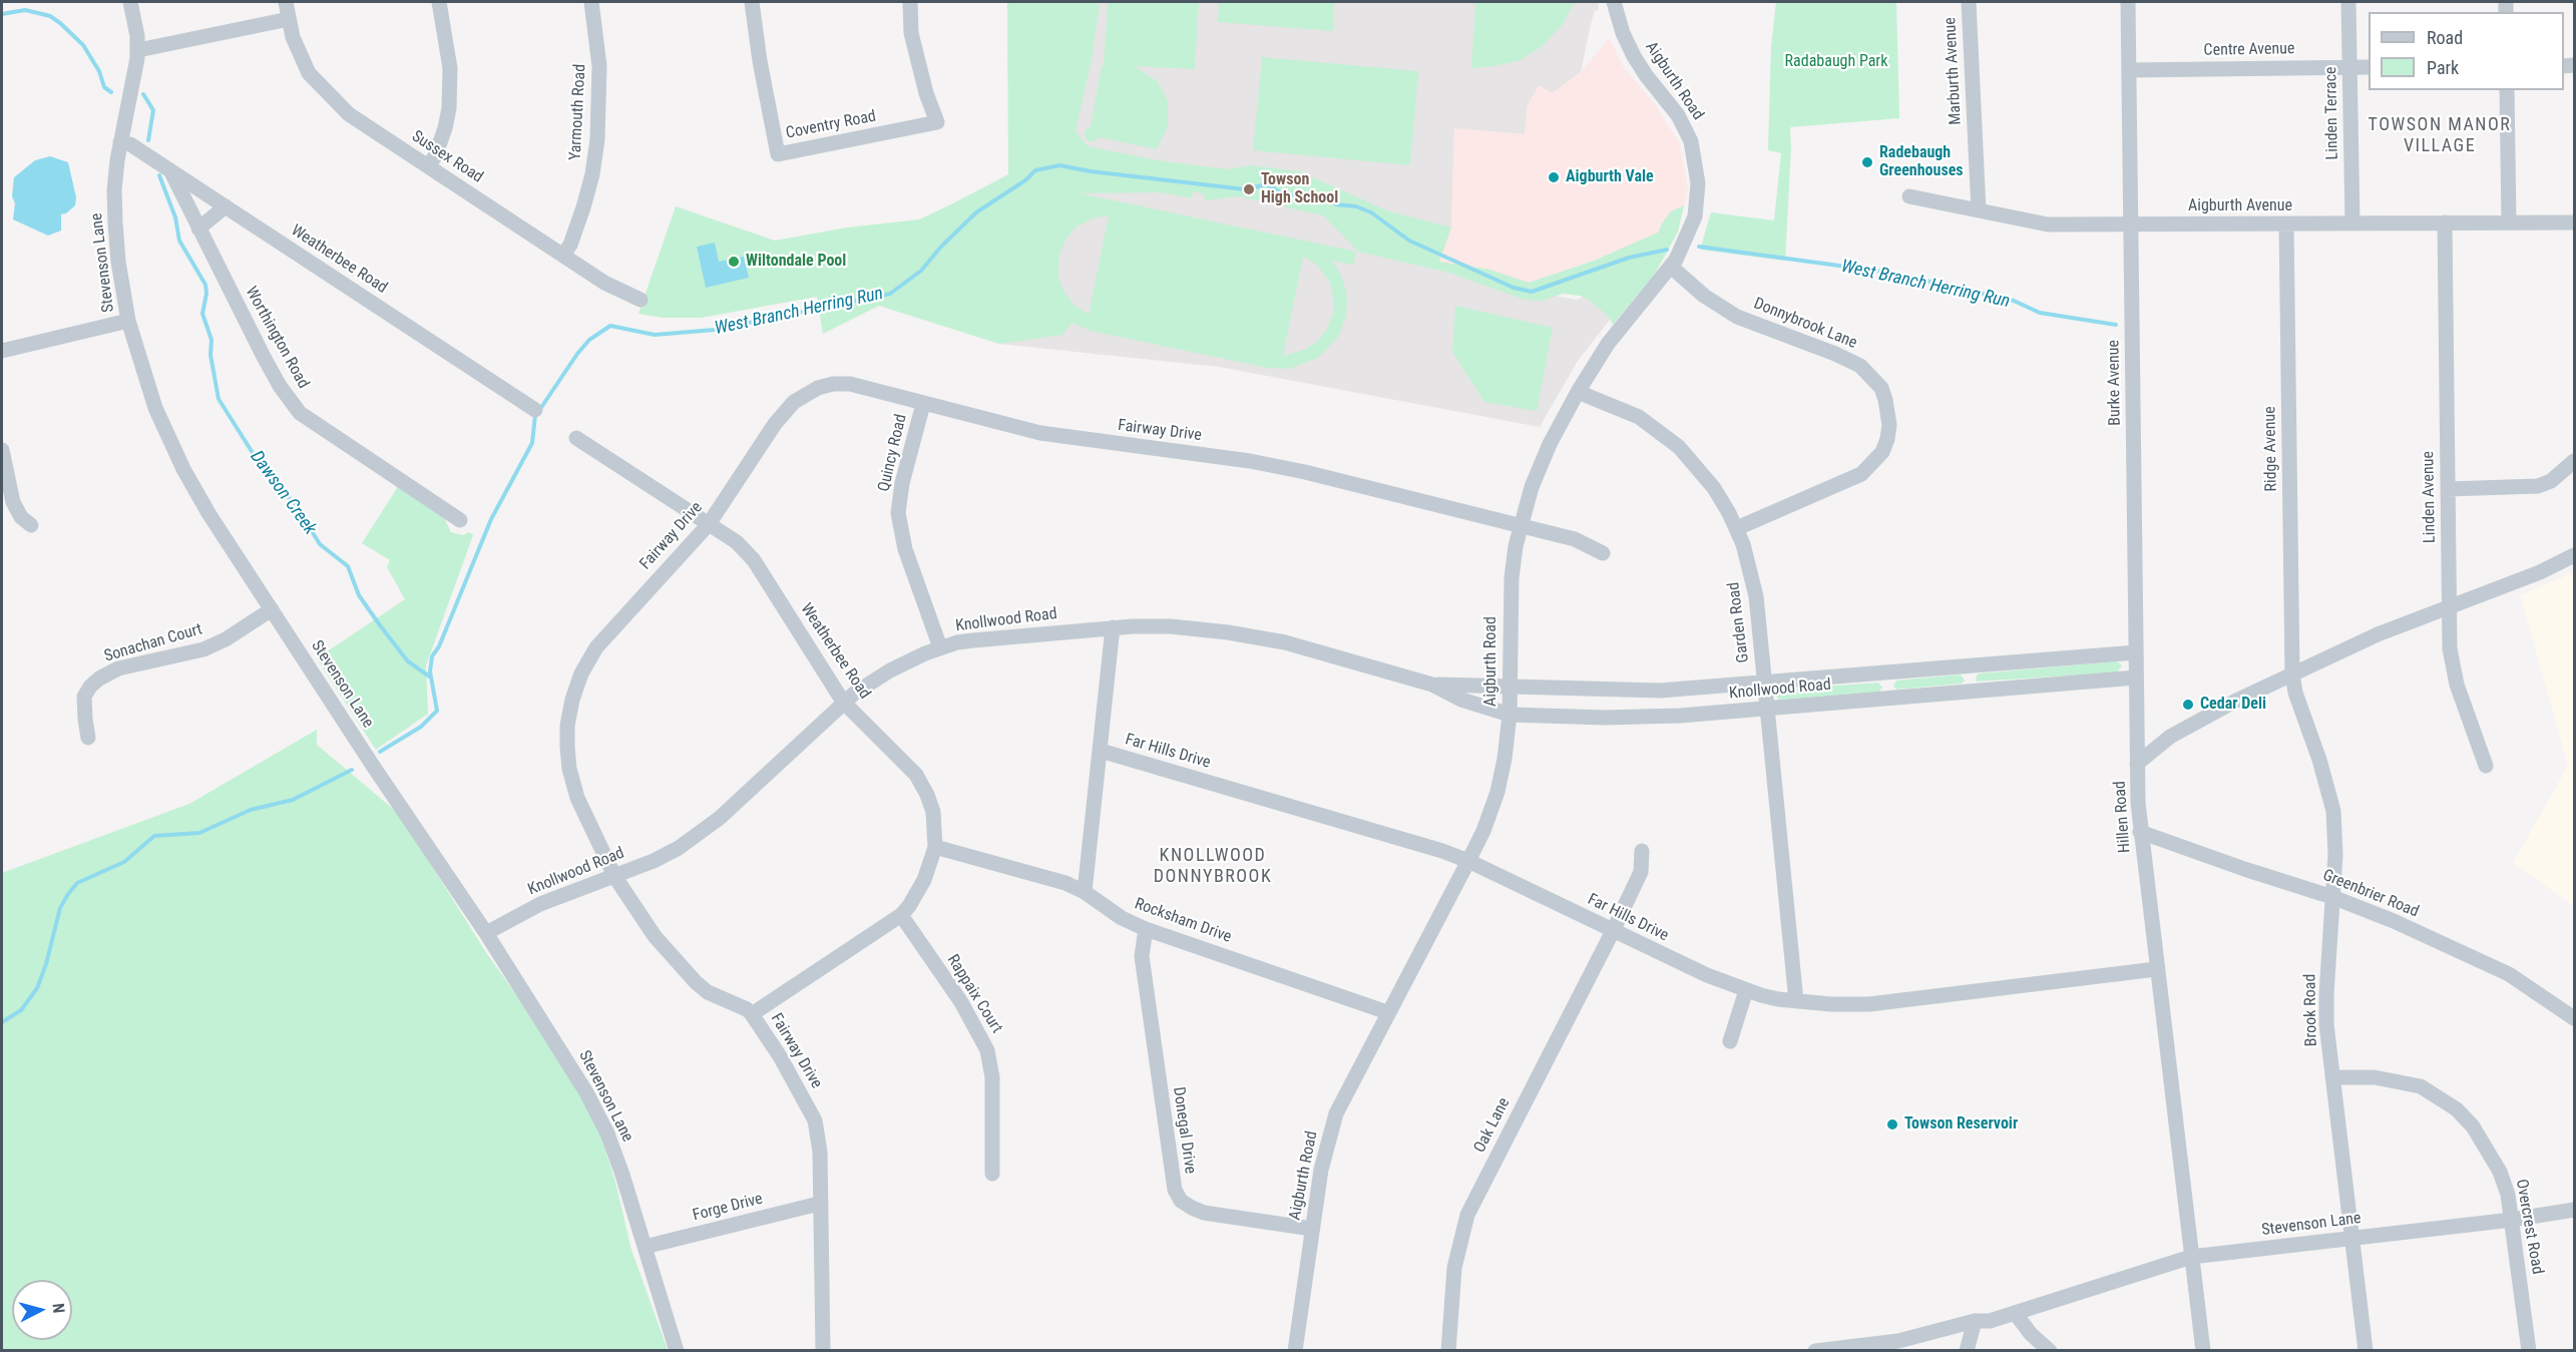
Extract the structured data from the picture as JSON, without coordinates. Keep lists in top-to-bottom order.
{
  "streets": {
    "street": [
      "Centre Avenue",
      "Marburth Avenue",
      "Aigburth Road",
      "Yarmouth Road",
      "Linden Terrace",
      "Coventry Road",
      "Sussex Road",
      "Aigburth Avenue",
      "Weatherbee Road",
      "Stevenson Lane",
      "Donnybrook Lane",
      "Worthington Road",
      "Burke Avenue",
      "Fairway Drive",
      "Ridge Avenue",
      "Quincy Road",
      "Linden Avenue",
      "Knollwood Road",
      "Garden Road",
      "Sonachan Court",
      "Far Hills Drive",
      "Hillen Road",
      "Greenbrier Road",
      "Rocksham Drive",
      "Rappaix Court",
      "Brook Road",
      "Oak Lane",
      "Donegal Drive",
      "Forge Drive",
      "Overcrest Road"
    ]
  },
  "crossings": [
    ["Centre Avenue", "Linden Terrace"],
    ["Centre Avenue", "Burke Avenue"],
    ["Marburth Avenue", "Aigburth Avenue"],
    ["Aigburth Road", "Donnybrook Lane"],
    ["Aigburth Road", "Fairway Drive"],
    ["Aigburth Road", "Knollwood Road"],
    ["Aigburth Road", "Garden Road"],
    ["Aigburth Road", "Far Hills Drive"],
    ["Aigburth Road", "Rocksham Drive"],
    ["Aigburth Road", "Donegal Drive"],
    ["Yarmouth Road", "Sussex Road"],
    ["Linden Terrace", "Aigburth Avenue"],
    ["Aigburth Avenue", "Burke Avenue"],
    ["Aigburth Avenue", "Ridge Avenue"],
    ["Aigburth Avenue", "Linden Avenue"],
    ["Weatherbee Road", "Stevenson Lane"],
    ["Weatherbee Road", "Worthington Road"],
    ["Weatherbee Road", "Fairway Drive"],
    ["Weatherbee Road", "Knollwood Road"],
    ["Weatherbee Road", "Rocksham Drive"],
    ["Weatherbee Road", "Rappaix Court"],
    ["Stevenson Lane", "Knollwood Road"],
    ["Stevenson Lane", "Sonachan Court"],
    ["Stevenson Lane", "Hillen Road"],
    ["Stevenson Lane", "Brook Road"],
    ["Stevenson Lane", "Forge Drive"],
    ["Stevenson Lane", "Overcrest Road"],
    ["Donnybrook Lane", "Garden Road"],
    ["Burke Avenue", "Knollwood Road"],
    ["Burke Avenue", "Hillen Road"],
    ["Fairway Drive", "Quincy Road"],
    ["Fairway Drive", "Knollwood Road"],
    ["Fairway Drive", "Forge Drive"],
    ["Ridge Avenue", "Hillen Road"],
    ["Ridge Avenue", "Brook Road"],
    ["Quincy Road", "Knollwood Road"],
    ["Linden Avenue", "Hillen Road"],
    ["Knollwood Road", "Garden Road"],
    ["Garden Road", "Far Hills Drive"],
    ["Far Hills Drive", "Hillen Road"],
    ["Far Hills Drive", "Oak Lane"],
    ["Hillen Road", "Greenbrier Road"],
    ["Hillen Road", "Brook Road"],
    ["Greenbrier Road", "Brook Road"],
    ["Rocksham Drive", "Donegal Drive"],
    ["Brook Road", "Overcrest Road"]
  ],
  "districts": ["TOWSON MANOR VILLAGE", "KNOLLWOOD DONNYBROOK"],
  "water": ["West Branch Herring Run", "Dawson Creek"],
  "parks": ["Radabaugh Park"],
  "places": [
    "Radebaugh Greenhouses",
    "Aigburth Vale",
    "Towson High School",
    "Wiltondale Pool",
    "Cedar Deli",
    "Towson Reservoir"
  ],
  "legend": ["Road", "Park"],
  "north": "right"
}
